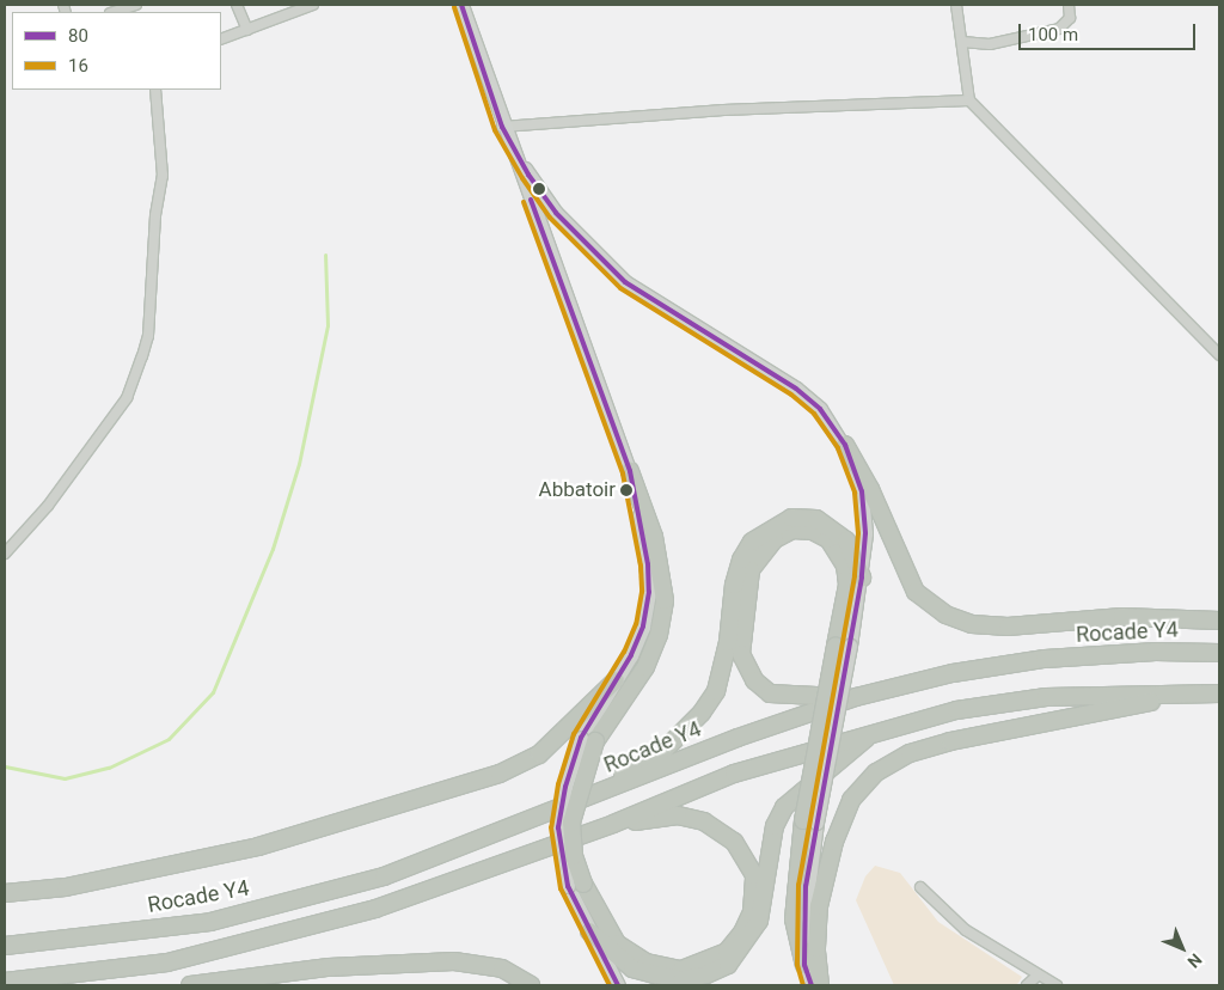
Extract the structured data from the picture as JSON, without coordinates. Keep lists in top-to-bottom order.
{
  "streets": {
    "highway": ["Rocade Y4"]
  },
  "places": ["Abbatoir"],
  "lines": ["transit line 80", "transit line 16"],
  "legend": ["80", "16"],
  "scale_bar": "100 m",
  "north": "bottom right"
}
